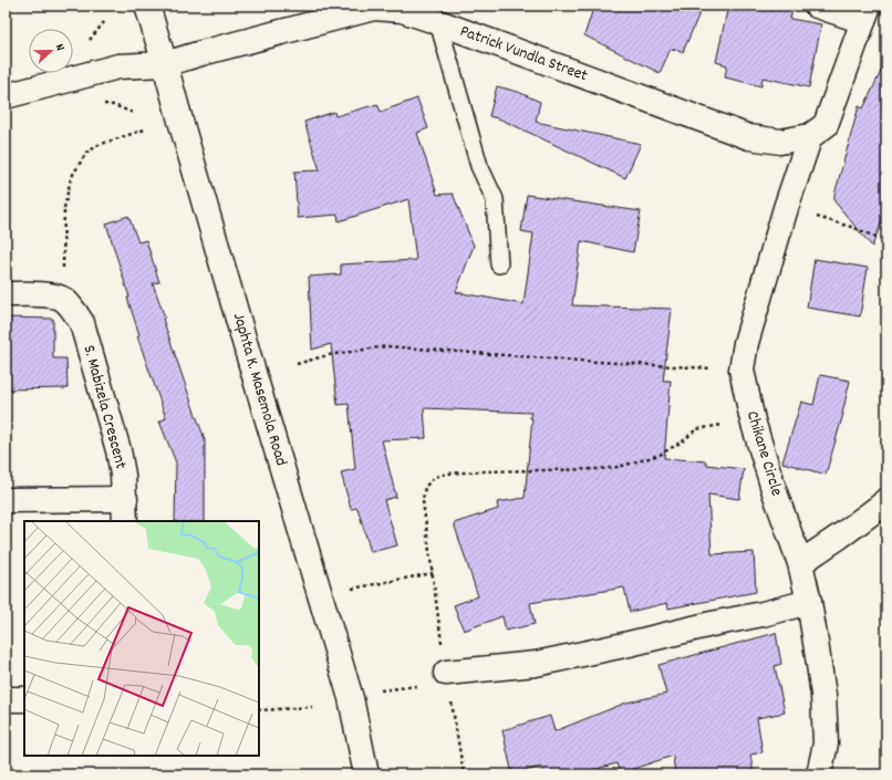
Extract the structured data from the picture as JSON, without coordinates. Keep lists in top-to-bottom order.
{
  "streets": {
    "street": [
      "Patrick Vundla Street",
      "Japhta K. Masemola Road",
      "S. Mabizela Crescent",
      "Chikane Circle"
    ]
  },
  "crossings": [
    ["Patrick Vundla Street", "Japhta K. Masemola Road"],
    ["Patrick Vundla Street", "Chikane Circle"]
  ],
  "north": "right"
}
